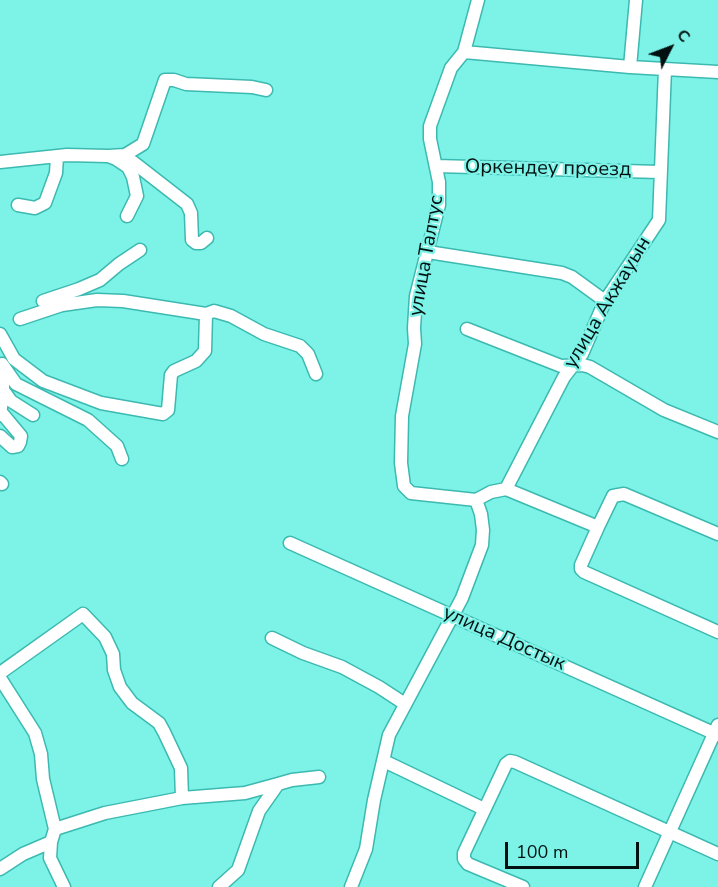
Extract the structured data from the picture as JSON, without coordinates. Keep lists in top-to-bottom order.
{
  "streets": {
    "street": [
      "Оркендеу проезд",
      "улица Талтус",
      "улица Акжауын",
      "улица Достык"
    ]
  },
  "crossings": [
    ["Оркендеу проезд", "улица Талтус"],
    ["Оркендеу проезд", "улица Акжауын"]
  ],
  "scale_bar": "100 m",
  "north": "top right"
}
